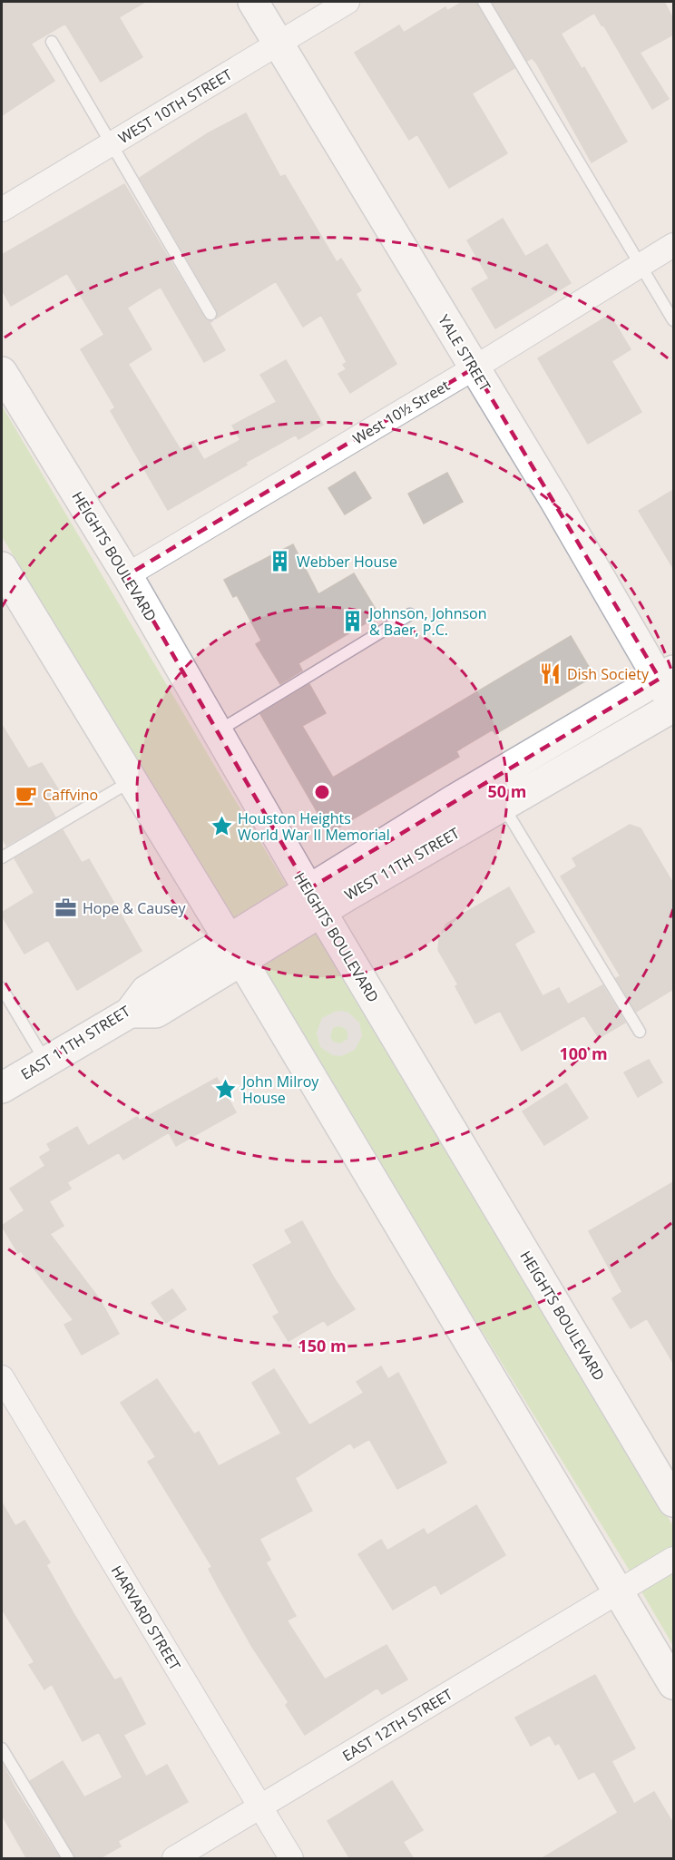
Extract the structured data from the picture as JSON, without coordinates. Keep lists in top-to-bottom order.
{
  "streets": {
    "main road": [
      "YALE STREET",
      "HEIGHTS BOULEVARD",
      "WEST 11TH STREET",
      "EAST 11TH STREET"
    ],
    "street": [
      "WEST 10TH STREET",
      "West 10½ Street",
      "HARVARD STREET",
      "EAST 12TH STREET"
    ]
  },
  "crossings": [
    ["WEST 10TH STREET", "YALE STREET"],
    ["YALE STREET", "West 10½ Street"],
    ["YALE STREET", "WEST 11TH STREET"],
    ["West 10½ Street", "HEIGHTS BOULEVARD"],
    ["HEIGHTS BOULEVARD", "WEST 11TH STREET"],
    ["WEST 11TH STREET", "EAST 11TH STREET"],
    ["HARVARD STREET", "EAST 12TH STREET"]
  ],
  "places": {
    "building": ["Webber House", "Johnson, Johnson & Baer, P.C."],
    "restaurant": ["Dish Society"],
    "cafe": ["Caffvino"],
    "place": ["Houston Heights World War II Memorial", "John Milroy House"],
    "office": ["Hope & Causey"]
  },
  "rings": ["50 m", "100 m", "150 m"]
}
